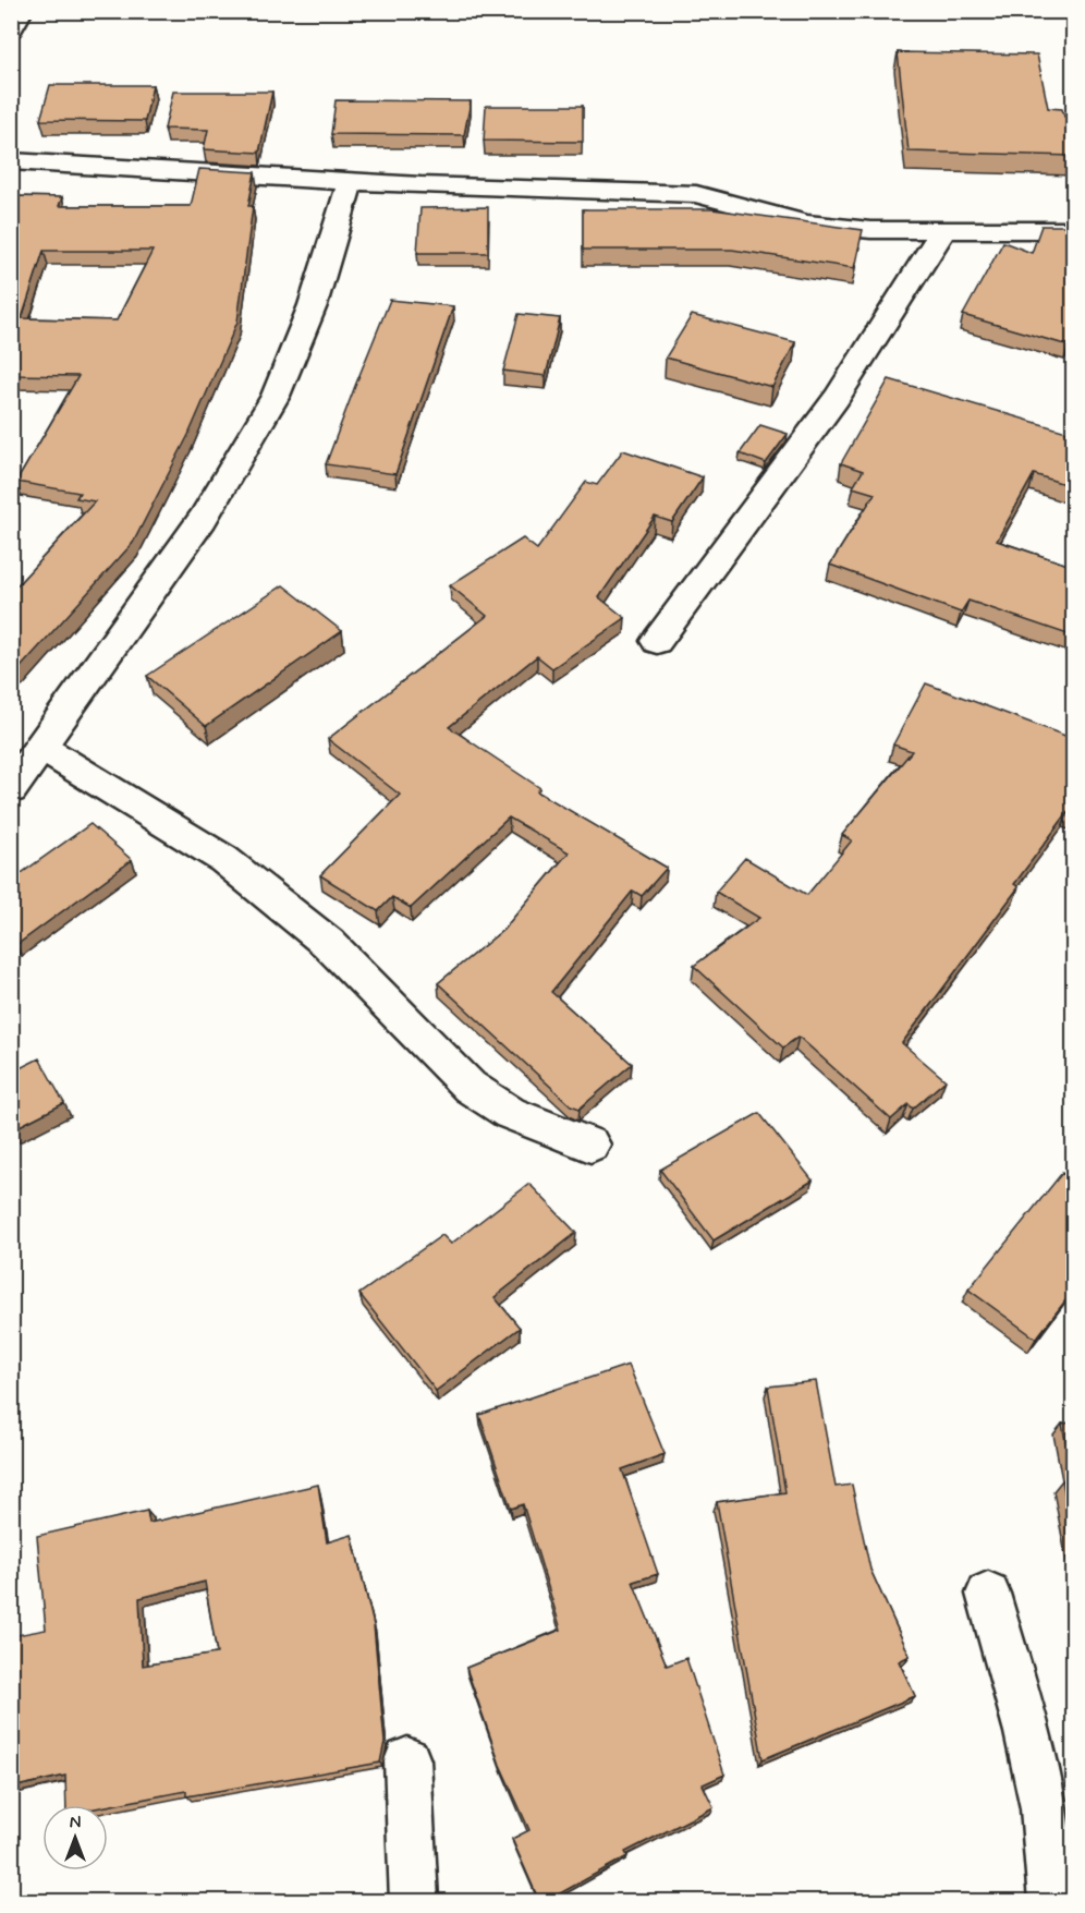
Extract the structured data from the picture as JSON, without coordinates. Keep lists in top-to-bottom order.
{
  "north": "top"
}
